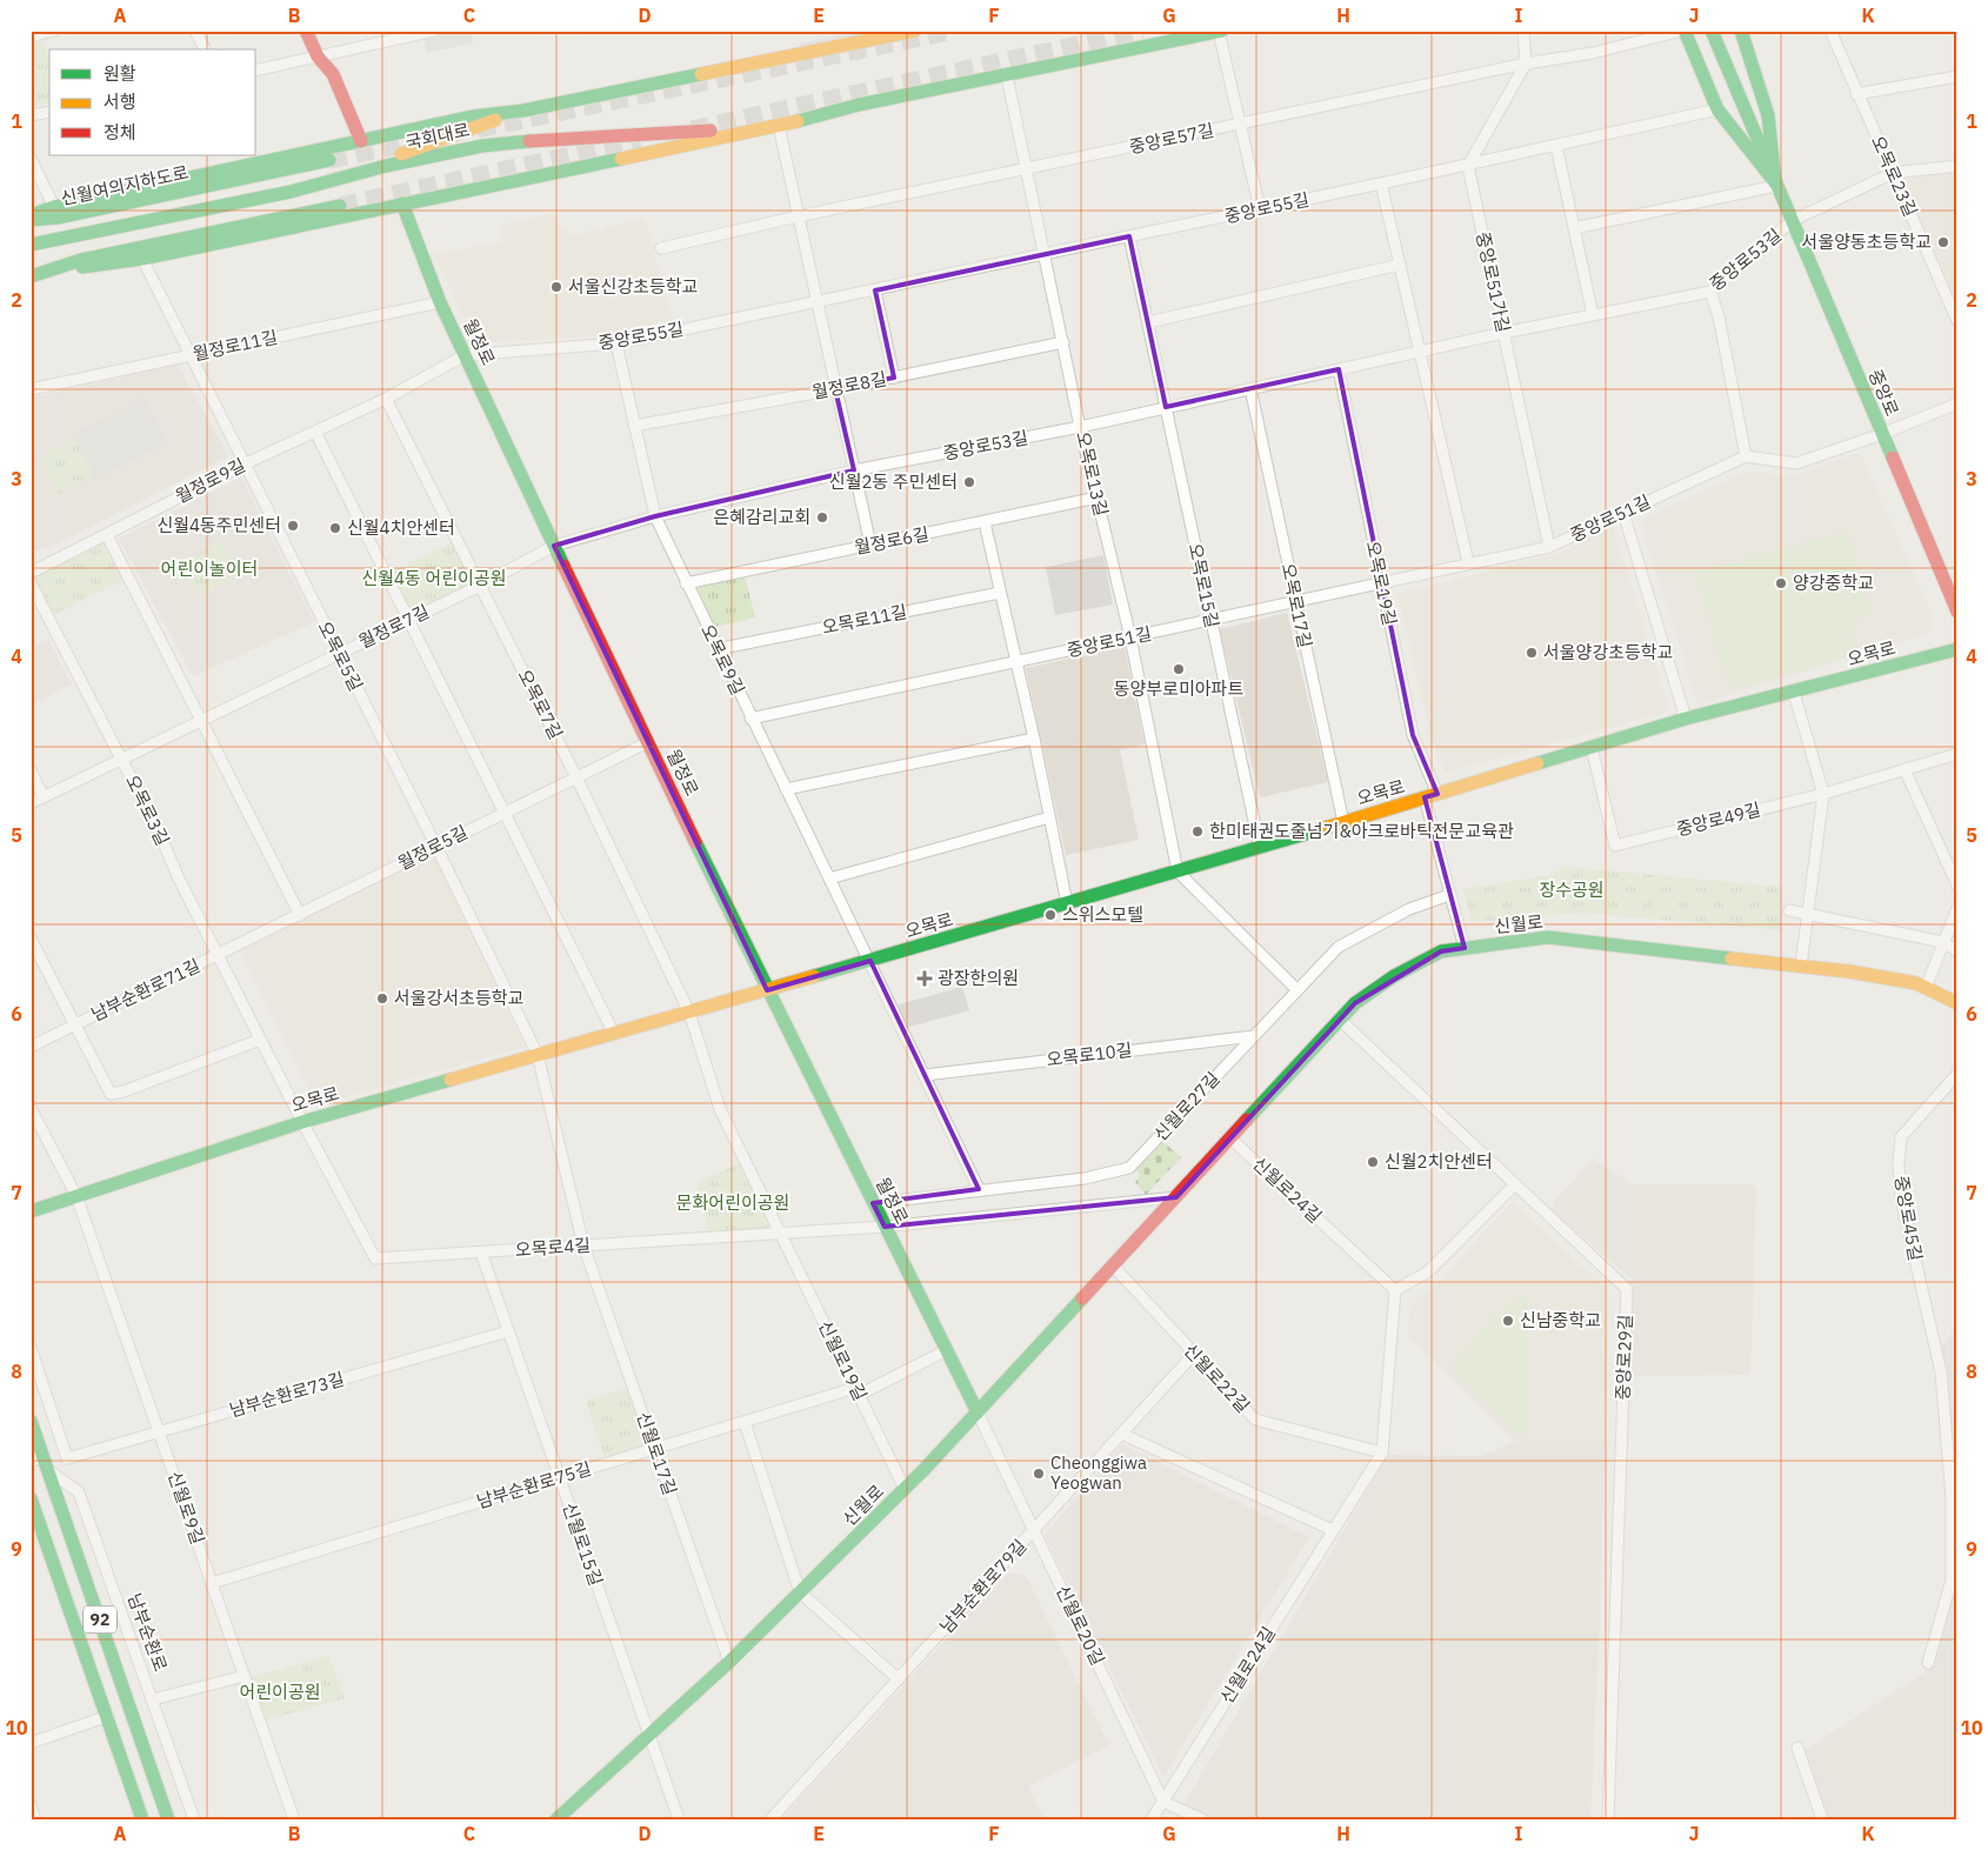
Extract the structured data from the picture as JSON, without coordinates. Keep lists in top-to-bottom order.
{
  "streets": {
    "main road": [
      "국회대로",
      "신월여의지하도로",
      "월정로",
      "중앙로",
      "오목로",
      "신월로",
      "92"
    ],
    "street": [
      "중앙로57길",
      "오목로23길",
      "중앙로55길",
      "중앙로53길",
      "중앙로51가길",
      "월정로11길",
      "월정로8길",
      "오목로13길",
      "월정로9길",
      "중앙로51길",
      "월정로6길",
      "오목로19길",
      "오목로15길",
      "오목로17길",
      "오목로11길",
      "월정로7길",
      "오목로5길",
      "오목로9길",
      "오목로7길",
      "오목로3길",
      "중앙로49길",
      "월정로5길",
      "남부순환로71길",
      "오목로10길",
      "신월로27길",
      "신월로24길",
      "중앙로45길",
      "오목로4길",
      "중앙로29길",
      "신월로19길",
      "신월로22길",
      "남부순환로73길",
      "신월로17길",
      "남부순환로75길",
      "신월로9길",
      "신월로15길",
      "남부순환로79길",
      "신월로20길",
      "남부순환로"
    ]
  },
  "crossings": [
    ["중앙로57길", "오목로13길"],
    ["오목로23길", "중앙로53길"],
    ["중앙로55길", "중앙로51가길"],
    ["중앙로55길", "월정로"],
    ["중앙로55길", "오목로13길"],
    ["중앙로55길", "월정로9길"],
    ["중앙로55길", "오목로15길"],
    ["중앙로55길", "오목로9길"],
    ["중앙로53길", "중앙로51가길"],
    ["중앙로53길", "월정로"],
    ["중앙로53길", "중앙로"],
    ["중앙로53길", "오목로13길"],
    ["중앙로53길", "오목로19길"],
    ["중앙로53길", "오목로15길"],
    ["중앙로53길", "오목로17길"],
    ["중앙로53길", "월정로7길"],
    ["중앙로53길", "오목로9길"],
    ["중앙로51가길", "중앙로51길"],
    ["월정로", "월정로11길"],
    ["월정로", "월정로9길"],
    ["월정로", "월정로7길"],
    ["월정로", "오목로"],
    ["월정로", "월정로5길"],
    ["월정로", "신월로"],
    ["월정로", "신월로27길"],
    ["월정로", "오목로4길"],
    ["월정로", "신월로20길"],
    ["월정로11길", "오목로5길"],
    ["월정로8길", "오목로13길"],
    ["월정로8길", "오목로9길"],
    ["오목로13길", "중앙로51길"],
    ["오목로13길", "월정로6길"],
    ["오목로13길", "오목로"],
    ["월정로9길", "오목로5길"],
    ["월정로9길", "오목로7길"],
    ["중앙로51길", "오목로19길"],
    ["중앙로51길", "오목로15길"],
    ["중앙로51길", "오목로17길"],
    ["중앙로51길", "오목로9길"],
    ["월정로6길", "오목로9길"],
    ["오목로19길", "오목로"],
    ["오목로15길", "오목로"],
    ["오목로17길", "오목로"],
    ["월정로7길", "오목로5길"],
    ["월정로7길", "오목로7길"],
    ["월정로7길", "오목로3길"],
    ["오목로", "오목로5길"],
    ["오목로", "오목로9길"],
    ["오목로", "오목로7길"],
    ["오목로", "오목로3길"],
    ["오목로", "중앙로49길"],
    ["오목로", "신월로"],
    ["오목로", "신월로27길"],
    ["오목로", "오목로4길"],
    ["오목로", "신월로17길"],
    ["오목로", "신월로9길"],
    ["오목로5길", "월정로5길"],
    ["오목로5길", "신월로17길"],
    ["오목로7길", "월정로5길"],
    ["오목로3길", "월정로5길"],
    ["오목로3길", "남부순환로71길"],
    ["오목로3길", "오목로4길"],
    ["월정로5길", "남부순환로71길"],
    ["신월로", "신월로24길"],
    ["신월로", "중앙로29길"],
    ["신월로", "신월로19길"],
    ["신월로", "신월로22길"],
    ["신월로", "신월로17길"],
    ["신월로", "신월로15길"],
    ["신월로", "신월로20길"],
    ["오목로10길", "신월로27길"],
    ["신월로24길", "신월로22길"],
    ["신월로24길", "신월로20길"],
    ["오목로4길", "신월로19길"],
    ["오목로4길", "신월로17길"],
    ["오목로4길", "신월로15길"],
    ["신월로19길", "남부순환로75길"],
    ["신월로22길", "남부순환로79길"],
    ["남부순환로73길", "신월로9길"],
    ["남부순환로73길", "신월로15길"],
    ["신월로17길", "남부순환로75길"],
    ["남부순환로75길", "신월로9길"],
    ["남부순환로75길", "신월로15길"],
    ["남부순환로79길", "신월로20길"],
    ["92", "남부순환로"]
  ],
  "parks": [
    "어린이놀이터",
    "신월4동 어린이공원",
    "장수공원",
    "문화어린이공원",
    "어린이공원"
  ],
  "places": {
    "other": [
      "서울양동초등학교",
      "서울신강초등학교",
      "신월2동 주민센터",
      "은혜감리교회",
      "신월4동주민센터",
      "신월4치안센터",
      "양강중학교",
      "서울양강초등학교",
      "동양부로미아파트",
      "한미태권도줄넘기&아크로바틱전문교육관",
      "스위스모텔",
      "서울강서초등학교",
      "신월2치안센터",
      "신남중학교",
      "Cheonggiwa Yeogwan"
    ],
    "health": ["광장한의원"]
  },
  "legend": ["원활", "서행", "정체"],
  "grid": {
    "columns": [
      "A",
      "B",
      "C",
      "D",
      "E",
      "F",
      "G",
      "H",
      "I",
      "J",
      "K"
    ],
    "rows": [
      "1",
      "2",
      "3",
      "4",
      "5",
      "6",
      "7",
      "8",
      "9",
      "10"
    ]
  }
}
